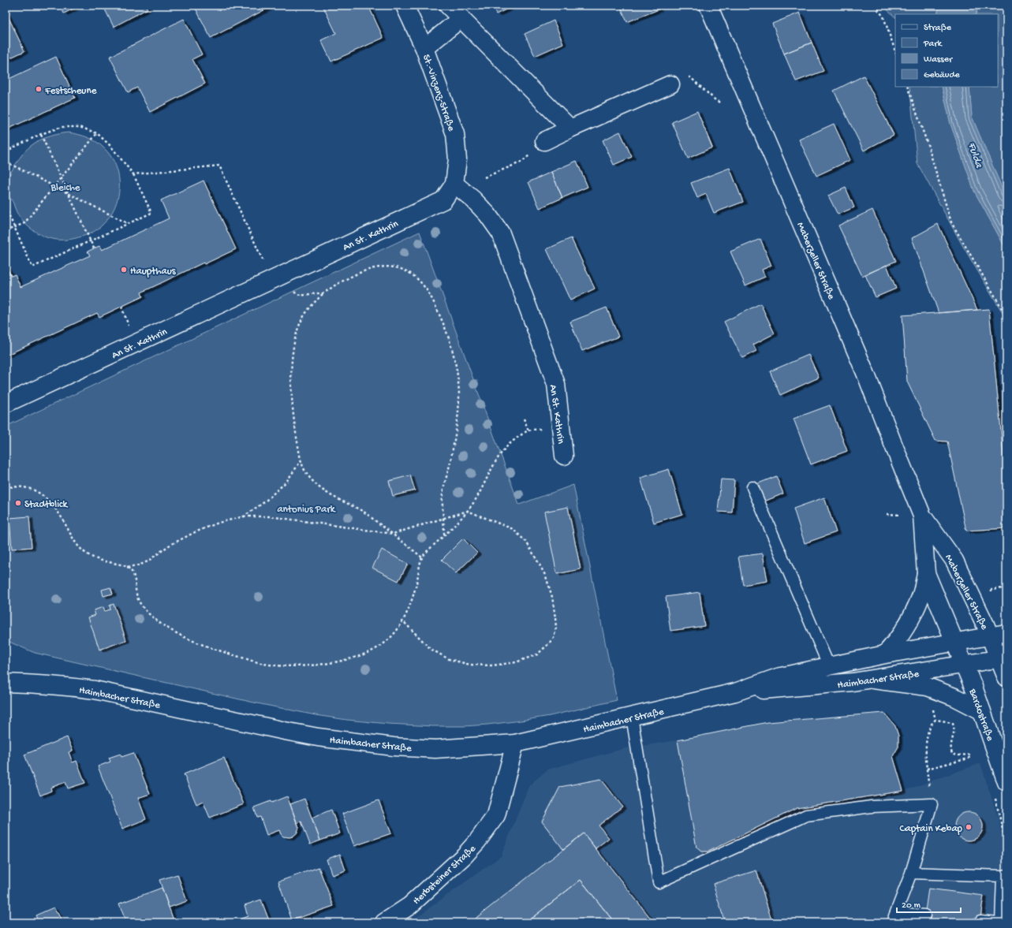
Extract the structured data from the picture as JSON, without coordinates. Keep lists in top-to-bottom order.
{
  "streets": {
    "main road": [
      "St.-Vinzenz-Straße",
      "An St. Kathrin",
      "Maberzeller Straße",
      "Haimbacher Straße",
      "Bardostraße",
      "Herbsteiner Straße"
    ]
  },
  "crossings": [
    ["St.-Vinzenz-Straße", "An St. Kathrin"],
    ["Maberzeller Straße", "Haimbacher Straße"],
    ["Maberzeller Straße", "Bardostraße"],
    ["Haimbacher Straße", "Bardostraße"],
    ["Haimbacher Straße", "Herbsteiner Straße"]
  ],
  "water": ["Fulda"],
  "parks": ["Bleiche", "antonius Park"],
  "places": [
    "Festscheune",
    "Haupthaus",
    "Stadtblick",
    "Captain Kebap"
  ],
  "legend": [
    "Straße",
    "Park",
    "Wasser",
    "Gebäude"
  ],
  "scale_bar": "20 m"
}
